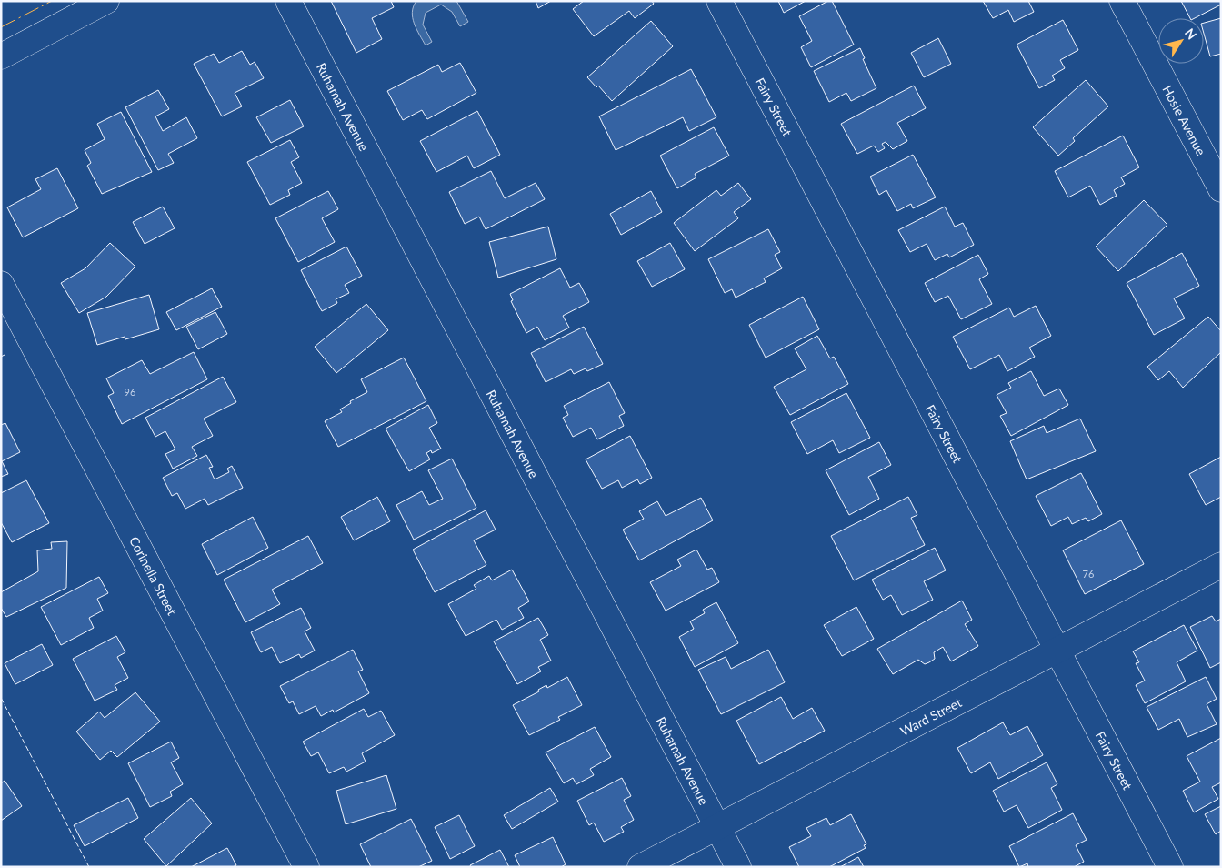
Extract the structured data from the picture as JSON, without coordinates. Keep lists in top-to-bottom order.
{
  "streets": {
    "street": [
      "Ruhamah Avenue",
      "Fairy Street",
      "Hosie Avenue",
      "Corinella Street",
      "Ward Street"
    ]
  },
  "crossings": [
    ["Ruhamah Avenue", "Ward Street"],
    ["Fairy Street", "Ward Street"]
  ],
  "house_numbers": ["96", "76"],
  "north": "top right"
}
